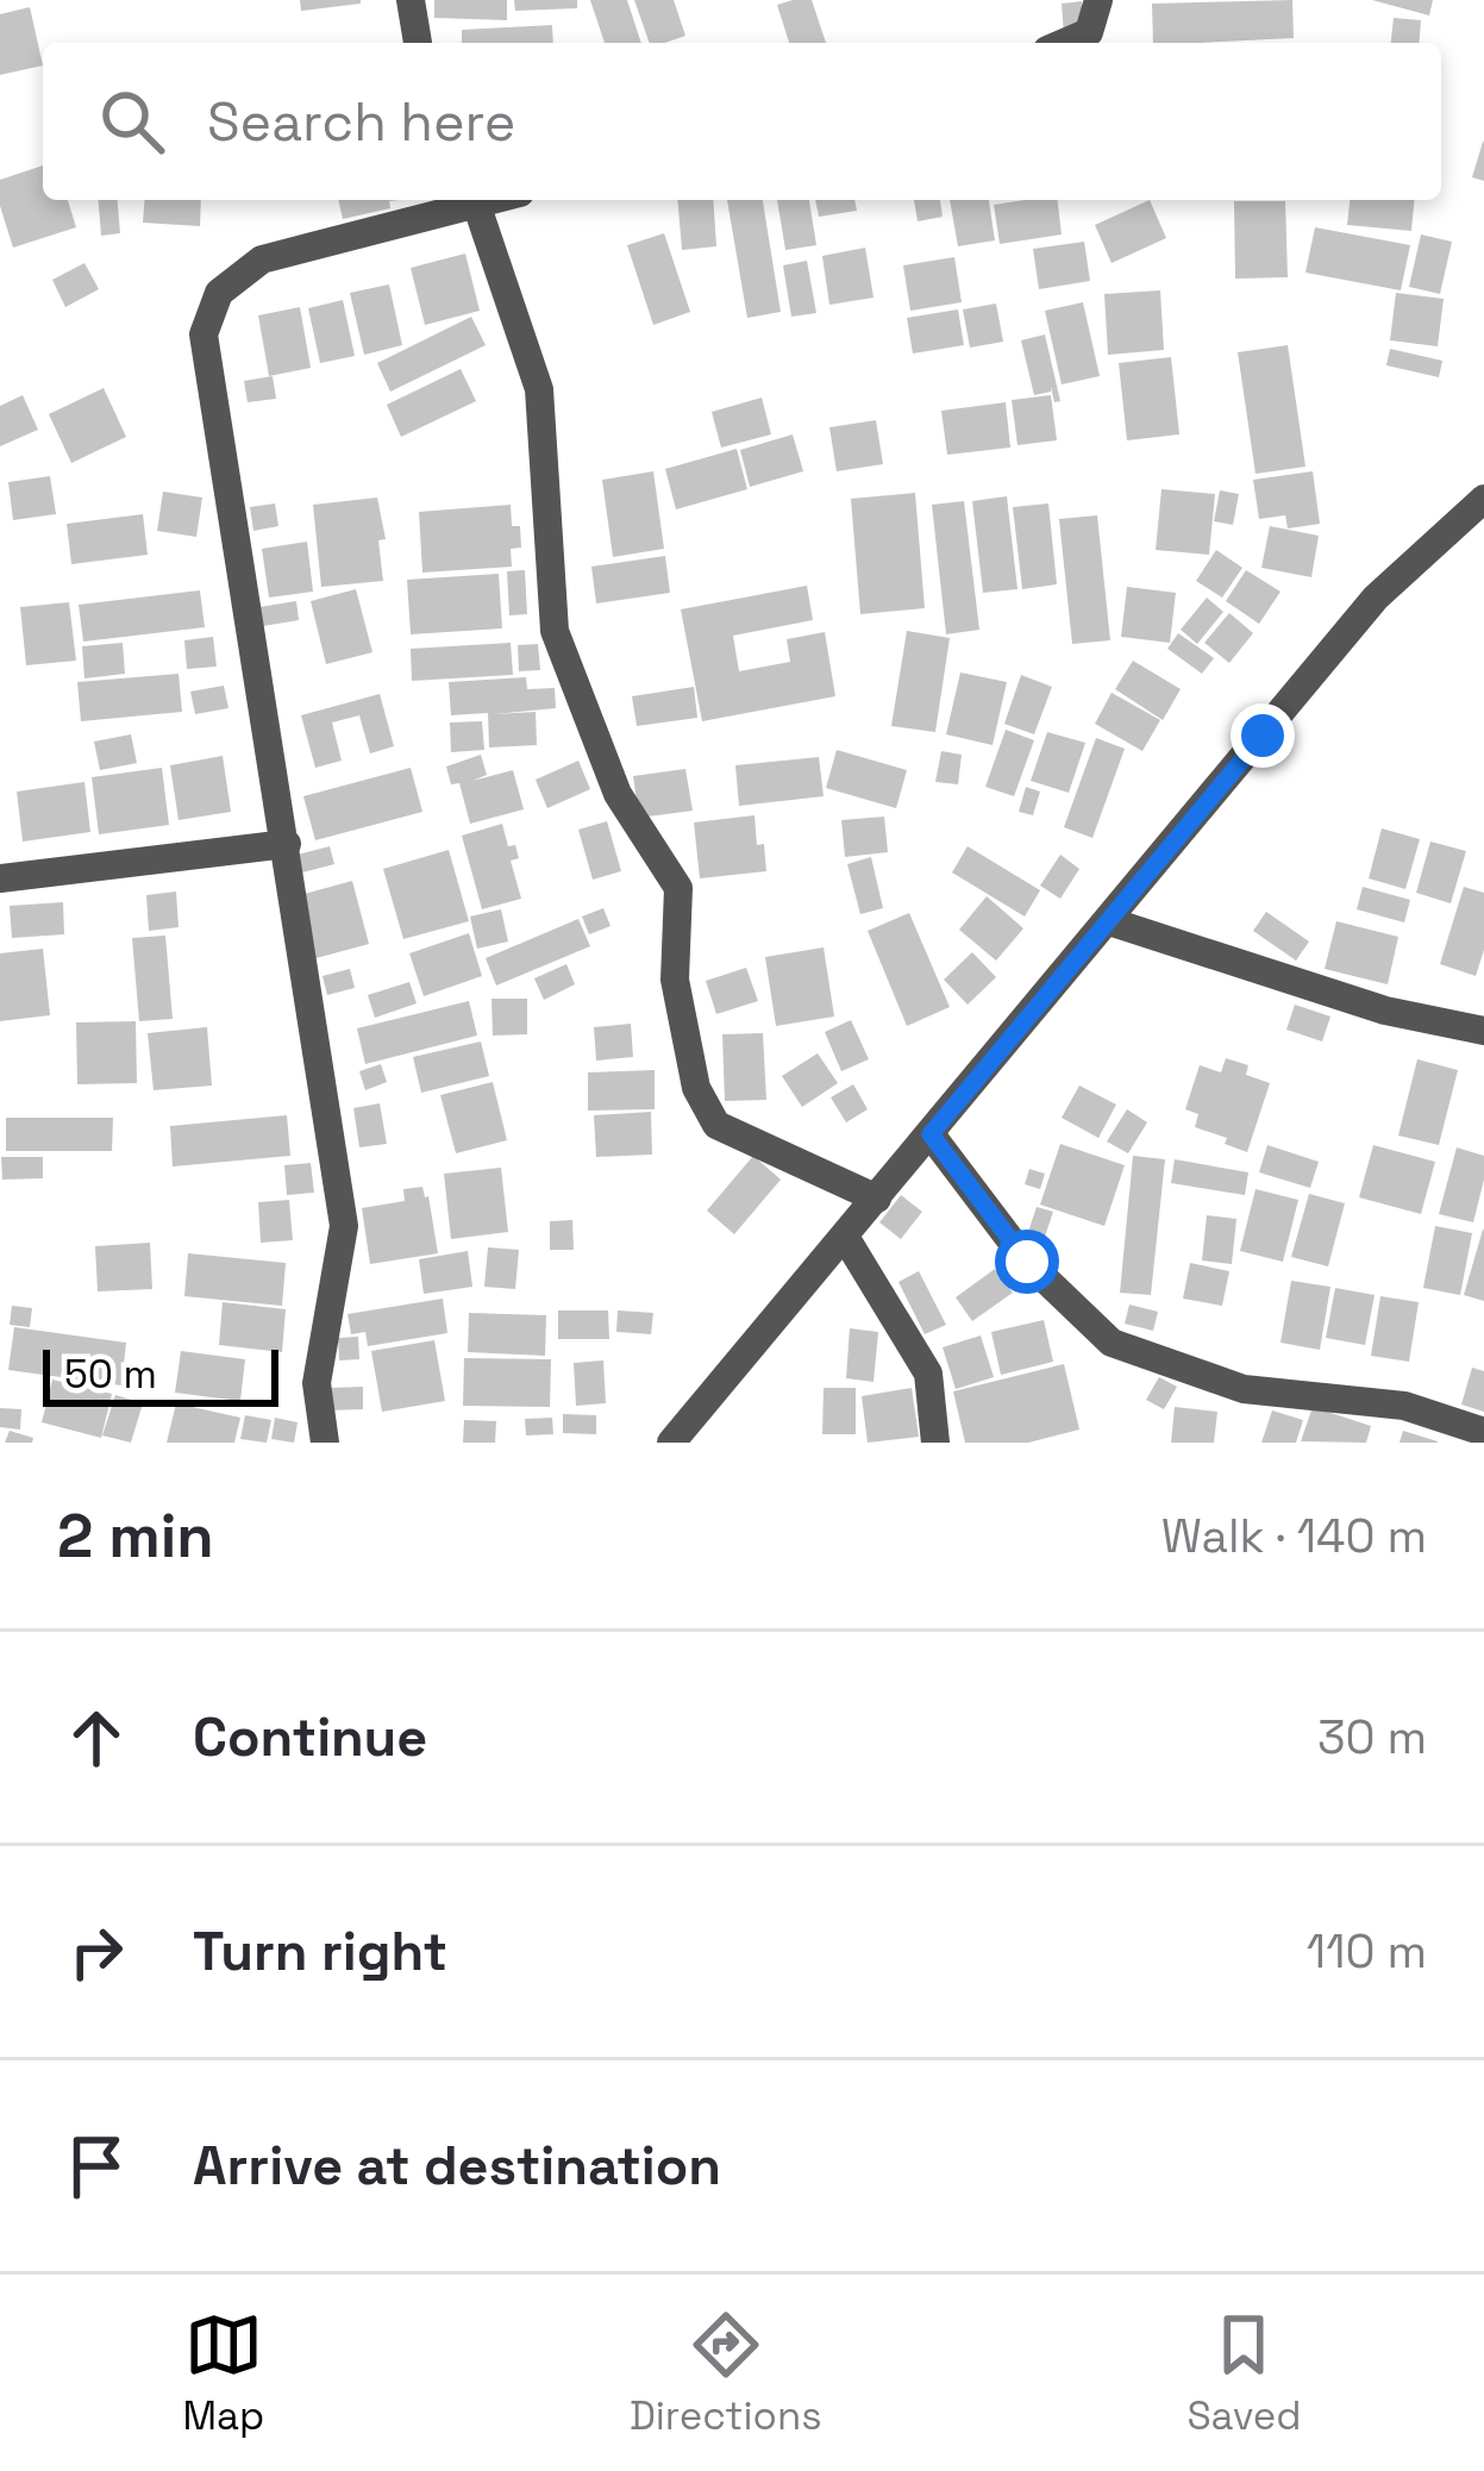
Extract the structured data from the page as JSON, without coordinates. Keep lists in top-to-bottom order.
{
  "scale_bar": "50 m",
  "page": {
    "search": "Search here",
    "scale": "50 m",
    "heading": ["2 min", "Walk · 140 m"],
    "list": [
      ["Continue", "30 m"],
      ["Turn right", "110 m"],
      "Arrive at destination"
    ],
    "nav": ["Map", "Directions", "Saved"]
  }
}
